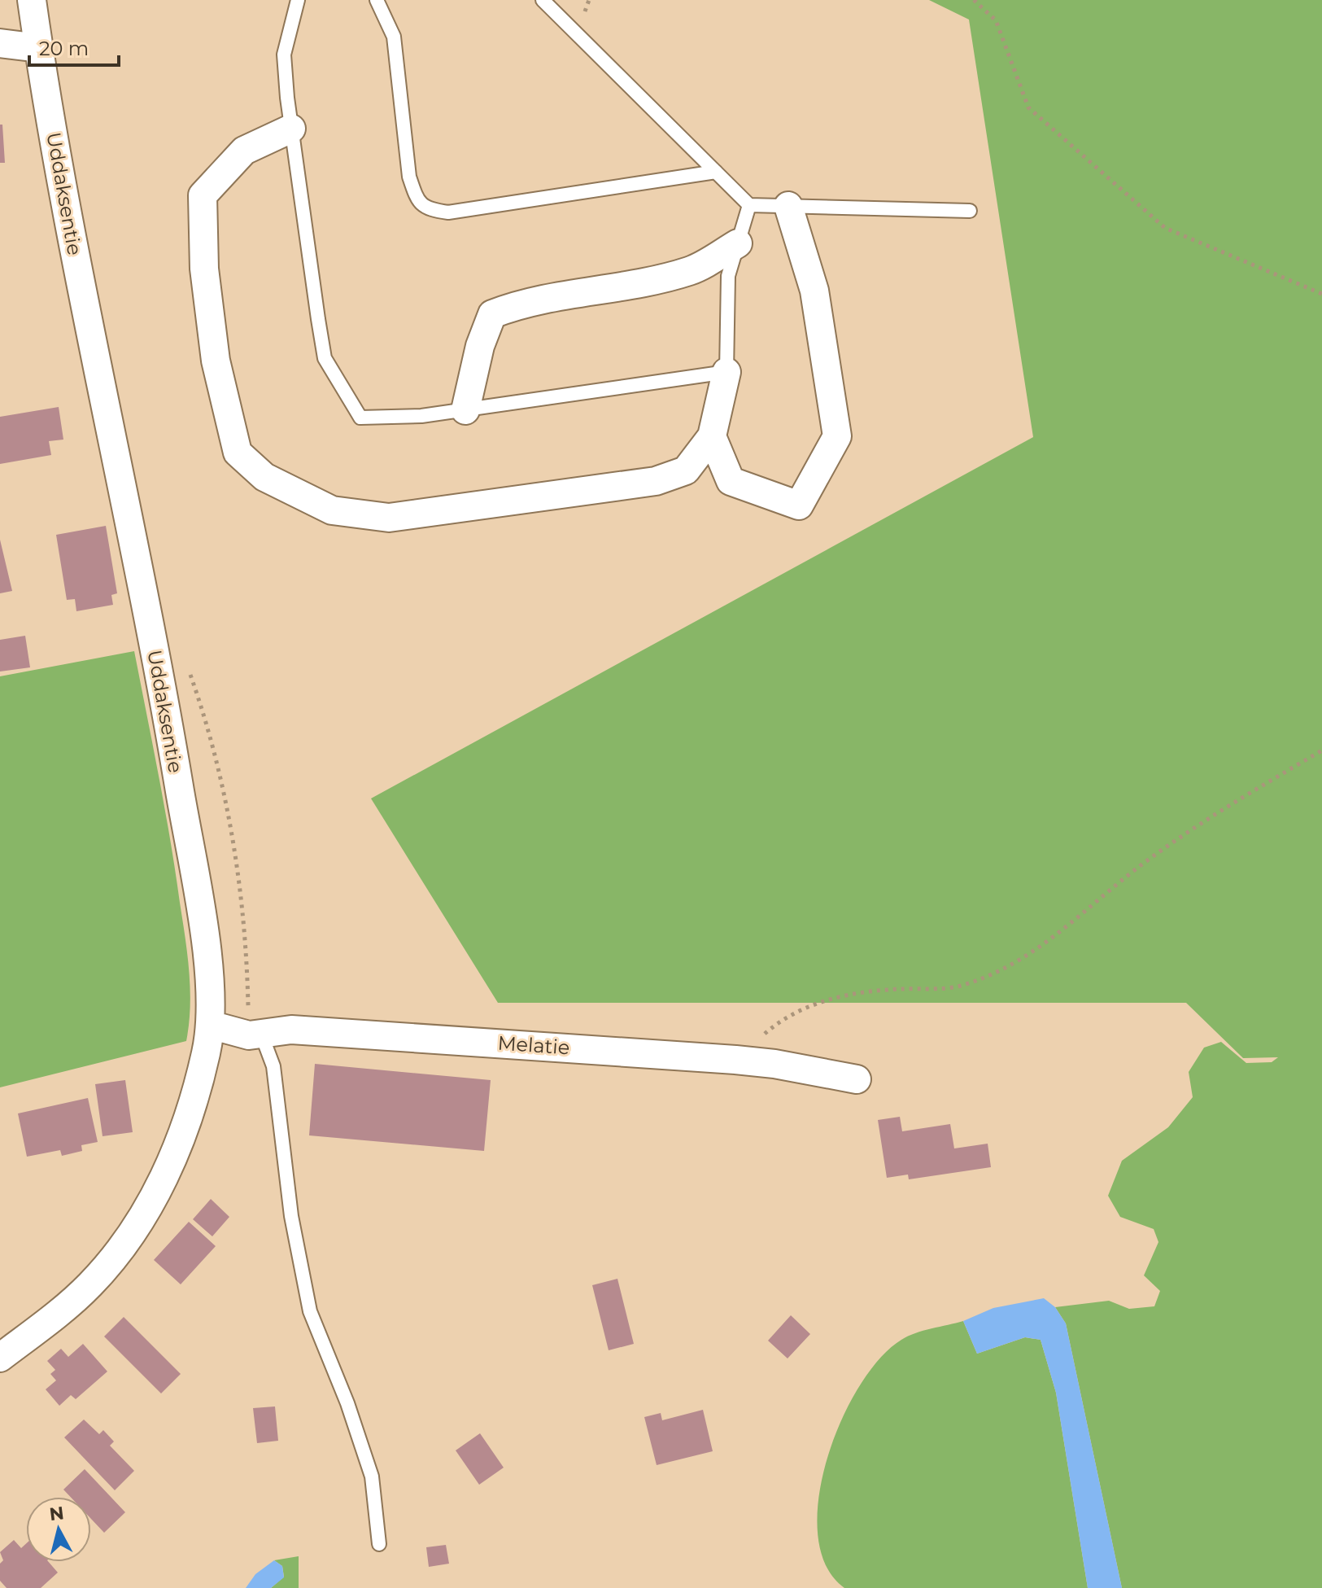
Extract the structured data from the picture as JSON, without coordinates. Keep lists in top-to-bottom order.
{
  "streets": {
    "street": ["Uddaksentie", "Melatie"]
  },
  "crossings": [
    ["Uddaksentie", "Melatie"]
  ],
  "scale_bar": "20 m",
  "north": "top"
}
